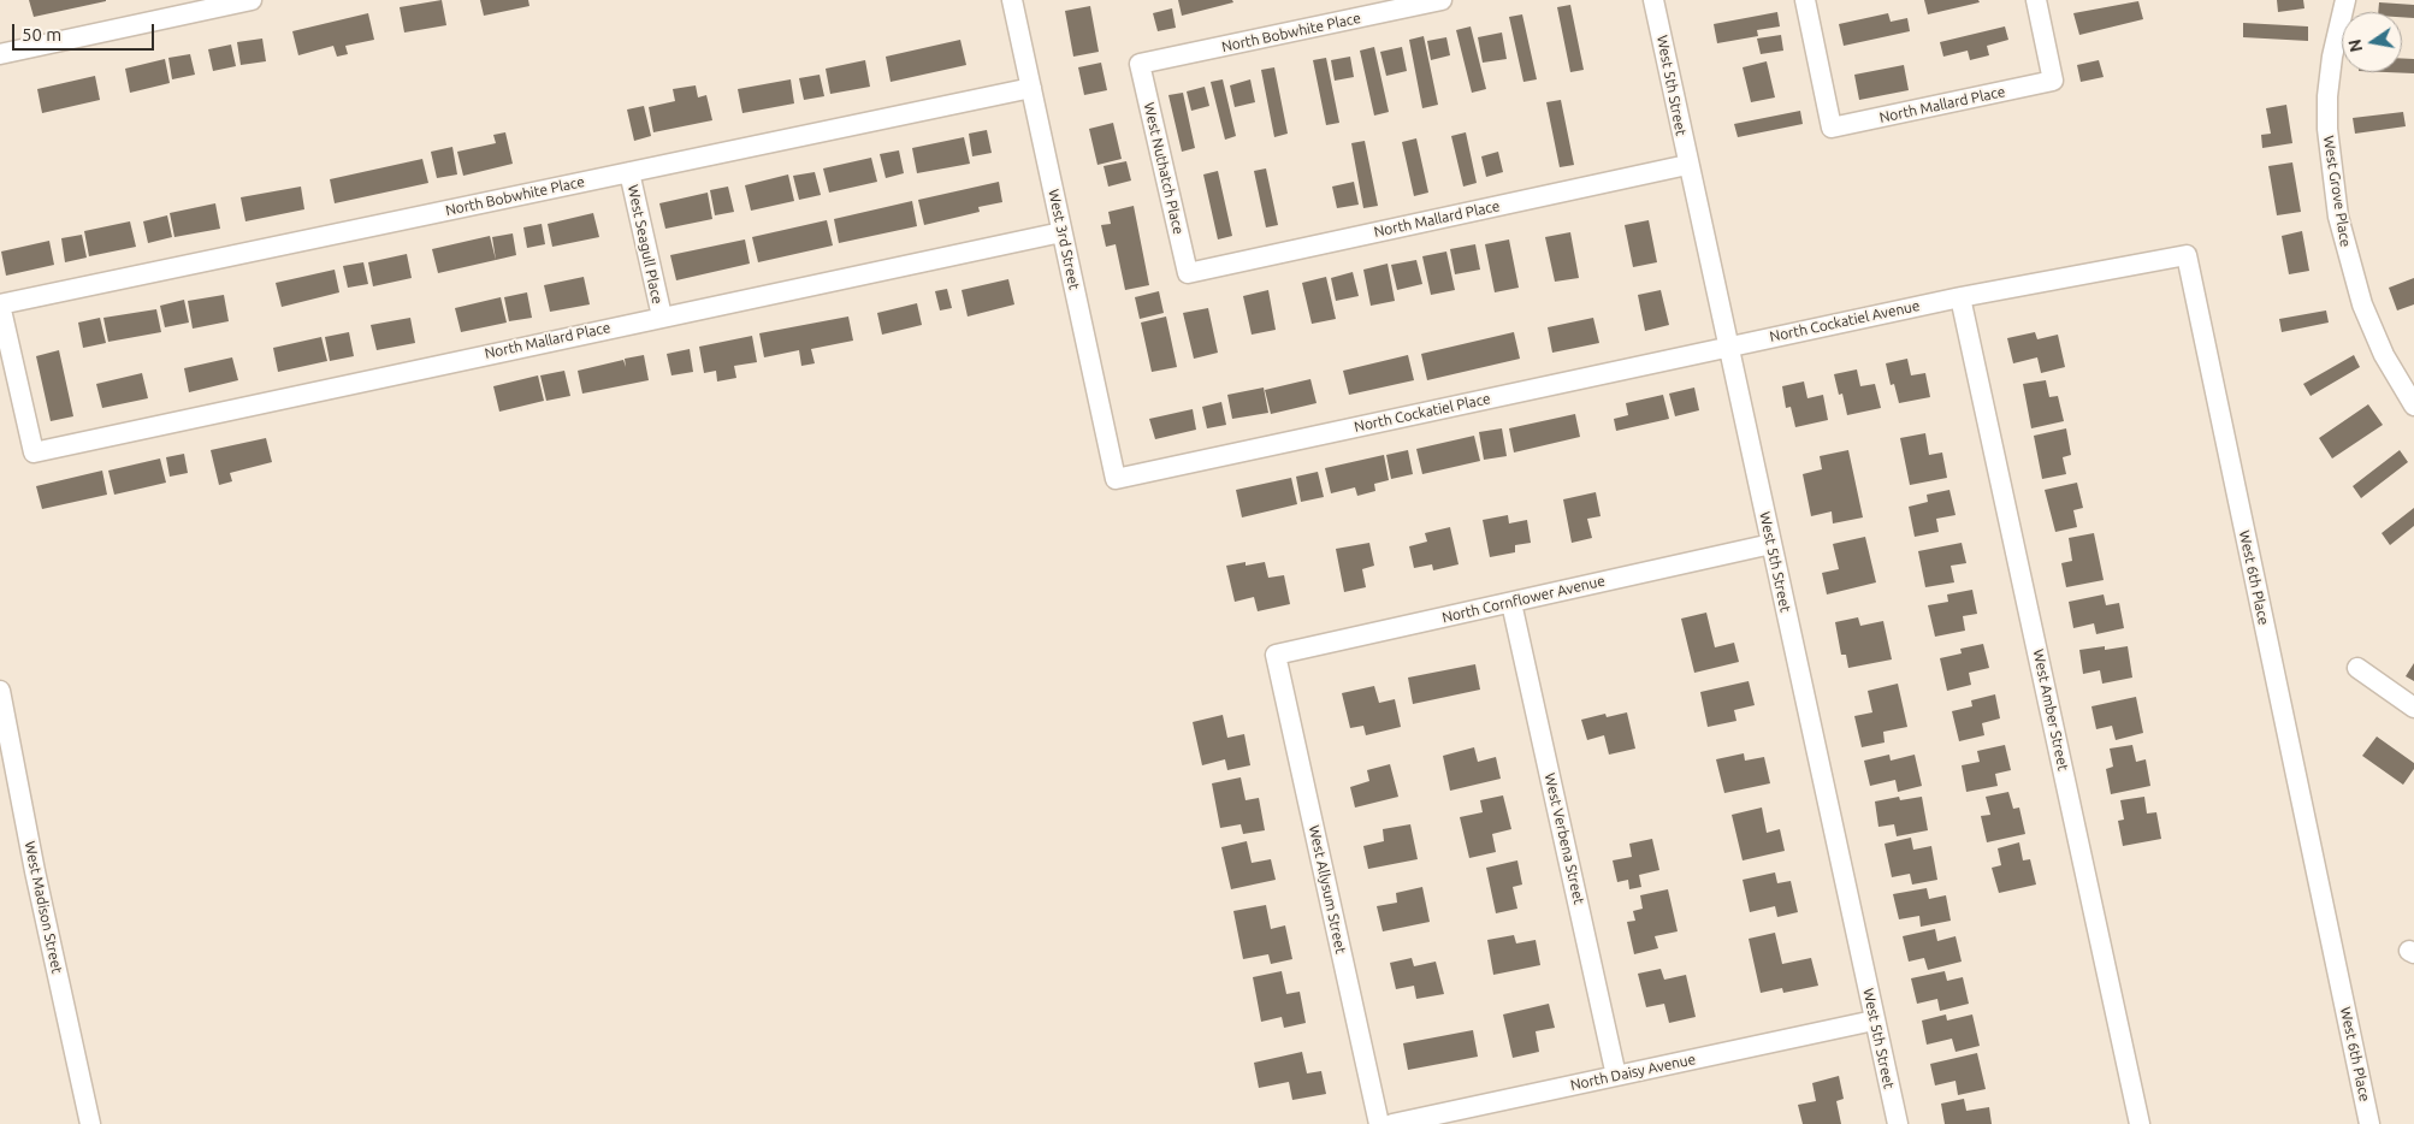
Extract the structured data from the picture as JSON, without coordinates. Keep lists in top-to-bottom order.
{
  "streets": {
    "street": [
      "North Bobwhite Place",
      "West 5th Street",
      "North Mallard Place",
      "West Nuthatch Place",
      "West Grove Place",
      "West 3rd Street",
      "West Seagull Place",
      "North Cockatiel Avenue",
      "North Cockatiel Place",
      "West 6th Place",
      "North Cornflower Avenue",
      "West Amber Street",
      "West Verbena Street",
      "West Allysum Street",
      "West Madison Street",
      "North Daisy Avenue"
    ]
  },
  "crossings": [
    ["North Bobwhite Place", "North Mallard Place"],
    ["North Bobwhite Place", "West Nuthatch Place"],
    ["North Bobwhite Place", "West 3rd Street"],
    ["North Bobwhite Place", "West Seagull Place"],
    ["West 5th Street", "North Mallard Place"],
    ["West 5th Street", "North Cockatiel Avenue"],
    ["West 5th Street", "North Cockatiel Place"],
    ["West 5th Street", "North Cornflower Avenue"],
    ["West 5th Street", "North Daisy Avenue"],
    ["North Mallard Place", "West Nuthatch Place"],
    ["North Mallard Place", "West 3rd Street"],
    ["North Mallard Place", "West Seagull Place"],
    ["West 3rd Street", "North Cockatiel Place"],
    ["North Cockatiel Avenue", "North Cockatiel Place"],
    ["North Cockatiel Avenue", "West 6th Place"],
    ["North Cockatiel Avenue", "West Amber Street"],
    ["West 6th Place", "West Amber Street"],
    ["North Cornflower Avenue", "West Verbena Street"],
    ["North Cornflower Avenue", "West Allysum Street"],
    ["West Verbena Street", "North Daisy Avenue"]
  ],
  "scale_bar": "50 m",
  "north": "left"
}
